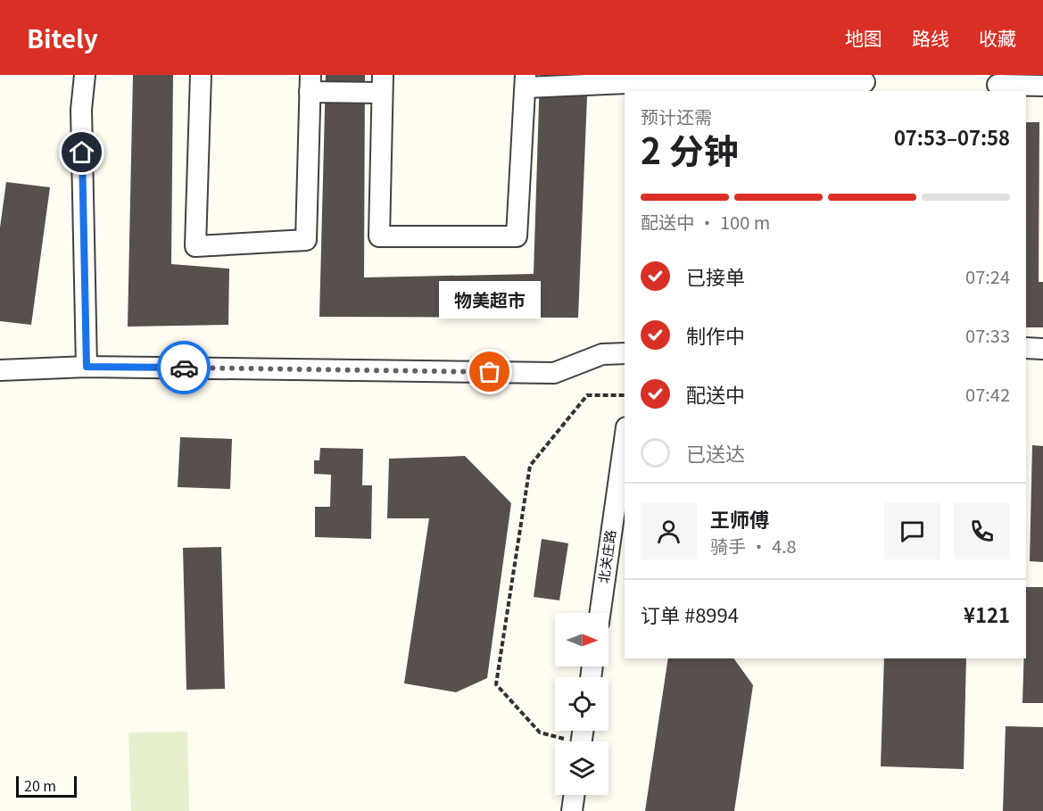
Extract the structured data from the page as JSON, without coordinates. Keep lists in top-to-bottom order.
{
  "streets": {
    "street": ["北关庄路"]
  },
  "places": ["物美超市"],
  "scale_bar": "20 m",
  "north": "right",
  "page": {
    "header": "Bitely",
    "nav": ["地图", "路线", "收藏"],
    "heading": ["2 分钟", "预计还需", "07:53–07:58"],
    "panel": [
      "王师傅",
      "骑手 · 4.8",
      "订单 #8994",
      "¥121"
    ],
    "bar": "配送中 · 100 m",
    "list": [
      ["已接单", "07:24"],
      ["制作中", "07:33"],
      ["配送中", "07:42"],
      "已送达"
    ],
    "bubble": "物美超市",
    "scale": "20 m"
  }
}
